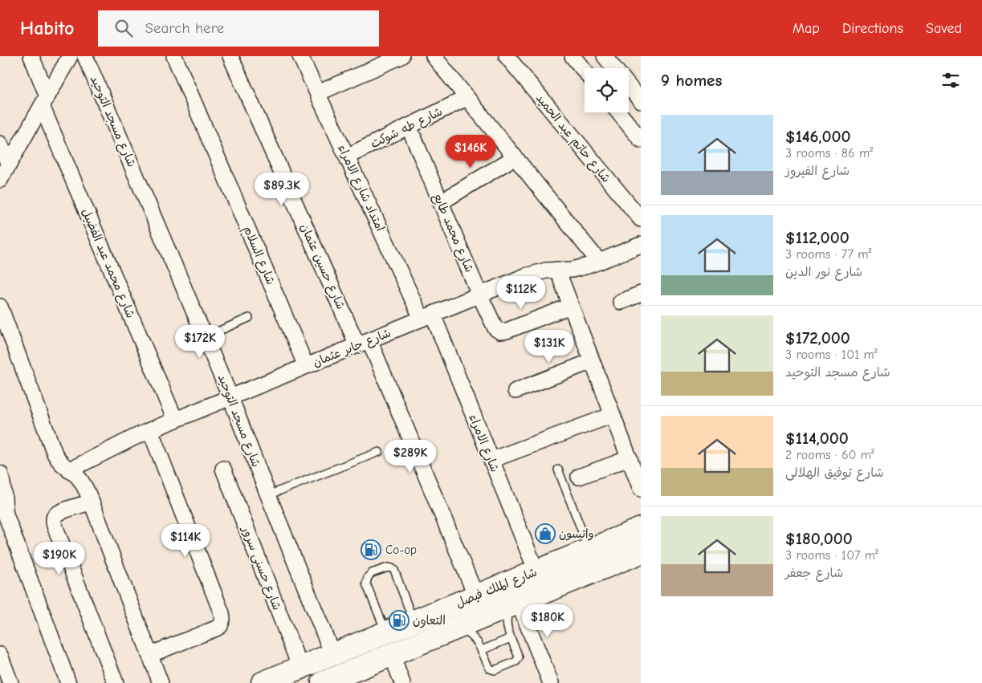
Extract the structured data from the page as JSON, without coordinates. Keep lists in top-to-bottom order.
{
  "streets": {
    "main road": ["شارع الملك فيصل"],
    "street": [
      "شارع مسجد التوحيد",
      "شارع طه شوكت",
      "شارع حاتم عبد الحميد",
      "امتداد شارع الامراء",
      "شارع محمد طايع",
      "شارع السلام",
      "شارع محمد عبد الفضيل",
      "شارع حسين عثمان",
      "شارع جابر عثمان",
      "شارع الامراء",
      "شارع حسنى سرور"
    ]
  },
  "crossings": [
    ["شارع مسجد التوحيد", "شارع جابر عثمان"],
    ["شارع مسجد التوحيد", "شارع الملك فيصل"],
    ["شارع طه شوكت", "امتداد شارع الامراء"],
    ["شارع طه شوكت", "شارع محمد طايع"],
    ["امتداد شارع الامراء", "شارع جابر عثمان"],
    ["امتداد شارع الامراء", "شارع الامراء"],
    ["شارع محمد طايع", "شارع جابر عثمان"],
    ["شارع السلام", "شارع جابر عثمان"],
    ["شارع محمد عبد الفضيل", "شارع جابر عثمان"],
    ["شارع حسين عثمان", "شارع جابر عثمان"],
    ["شارع حسين عثمان", "شارع الملك فيصل"],
    ["شارع جابر عثمان", "شارع الامراء"],
    ["شارع الامراء", "شارع الملك فيصل"],
    ["شارع حسنى سرور", "شارع الملك فيصل"]
  ],
  "places": {
    "shop": ["واتسون"],
    "fuel station": ["Co-op", "التعاون"]
  },
  "page": {
    "header": "Habito",
    "search": "Search here",
    "nav": ["Map", "Directions", "Saved"],
    "heading": "9 homes",
    "list": [
      {
        "name": "$146,000",
        "note": "3 rooms · 86 m² · شارع الفيروز"
      },
      {
        "name": "$112,000",
        "note": "3 rooms · 77 m² · شارع نور الدين"
      },
      {
        "name": "$172,000",
        "note": "3 rooms · 101 m² · شارع مسجد التوحيد"
      },
      {
        "name": "$114,000",
        "note": "2 rooms · 60 m² · شارع توفيق الهلالى"
      },
      {
        "name": "$180,000",
        "note": "3 rooms · 107 m² · شارع جعفر"
      }
    ],
    "price": [
      "$146K",
      "$89.3K",
      "$112K",
      "$172K",
      "$131K",
      "$289K",
      "$114K",
      "$190K",
      "$180K"
    ]
  }
}
